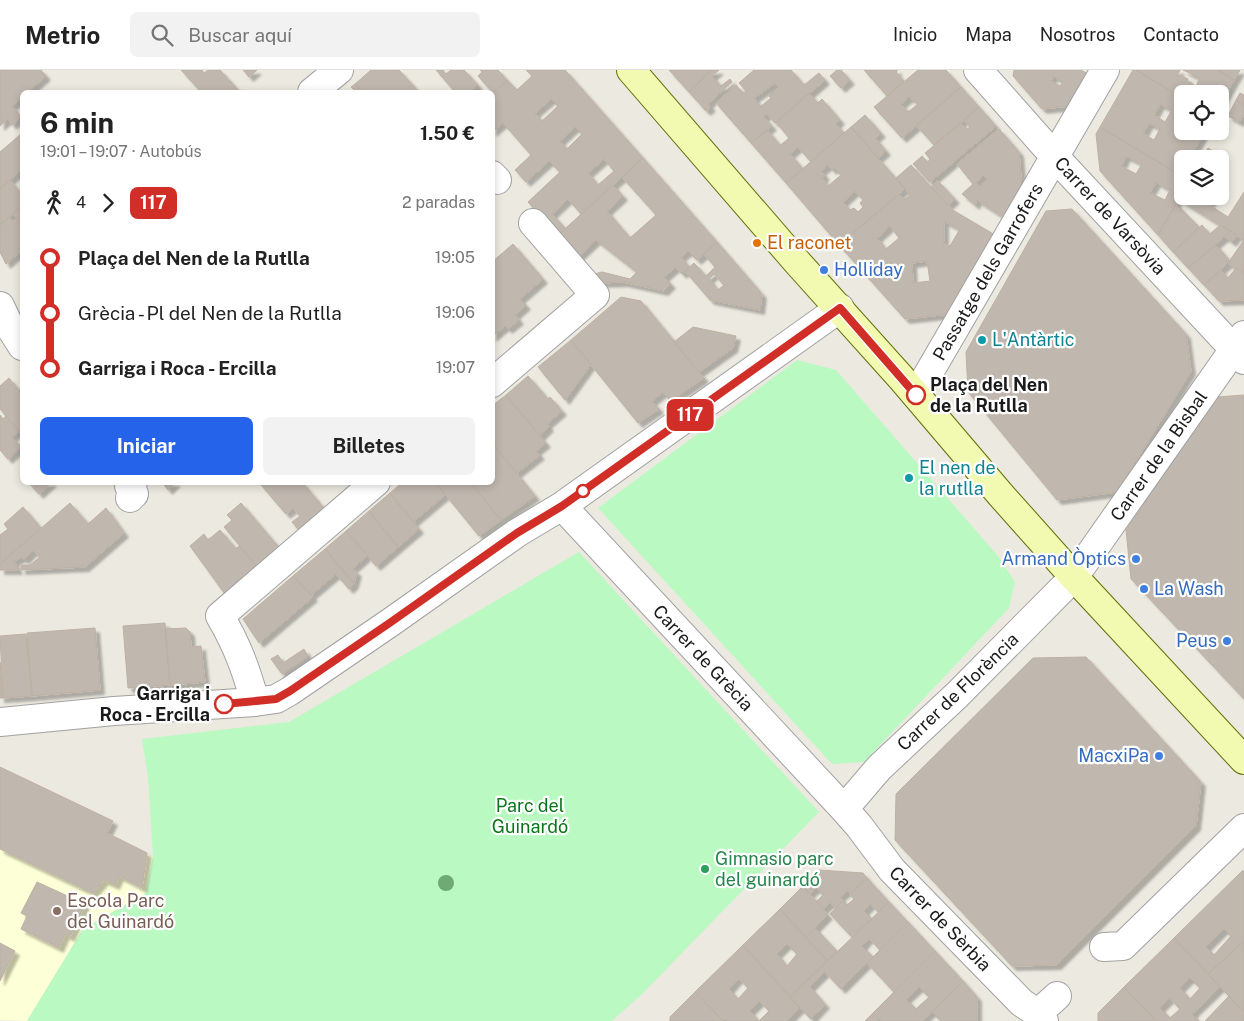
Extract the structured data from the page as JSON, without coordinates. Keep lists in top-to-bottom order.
{
  "streets": {
    "street": [
      "Carrer de Varsòvia",
      "Passatge dels Garrofers",
      "Carrer de la Bisbal",
      "Carrer de Grècia",
      "Carrer de Florència",
      "Carrer de Sèrbia"
    ]
  },
  "crossings": [
    ["Carrer de Varsòvia", "Passatge dels Garrofers"],
    ["Carrer de Varsòvia", "Carrer de la Bisbal"],
    ["Carrer de la Bisbal", "Carrer de Florència"],
    ["Carrer de Grècia", "Carrer de Florència"],
    ["Carrer de Grècia", "Carrer de Sèrbia"],
    ["Carrer de Florència", "Carrer de Sèrbia"]
  ],
  "parks": ["Parc del Guinardó"],
  "places": [
    "El raconet",
    "Holliday",
    "L'Antàrtic",
    "Plaça del Nen de la Rutlla",
    "El nen de la rutlla",
    "Armand Òptics",
    "La Wash",
    "Peus",
    "Garriga i Roca - Ercilla",
    "MacxiPa",
    "Gimnasio parc del guinardó",
    "Escola Parc del Guinardó"
  ],
  "lines": ["bus line 117"],
  "page": {
    "header": "Metrio",
    "search": "Buscar aquí",
    "nav": [
      "Inicio",
      "Mapa",
      "Nosotros",
      "Contacto"
    ],
    "on_map": "117",
    "heading": ["6 min", "19:01 – 19:07 · Autobús", "1.50 €"],
    "legs": ["4", "117", "2 paradas"],
    "list": [
      {
        "name": "Plaça del Nen de la Rutlla",
        "value": "19:05"
      },
      {
        "name": "Grècia - Pl del Nen de la Rutlla",
        "value": "19:06"
      },
      {
        "name": "Garriga i Roca - Ercilla",
        "value": "19:07"
      }
    ],
    "buttons": ["Iniciar", "Billetes"]
  }
}
